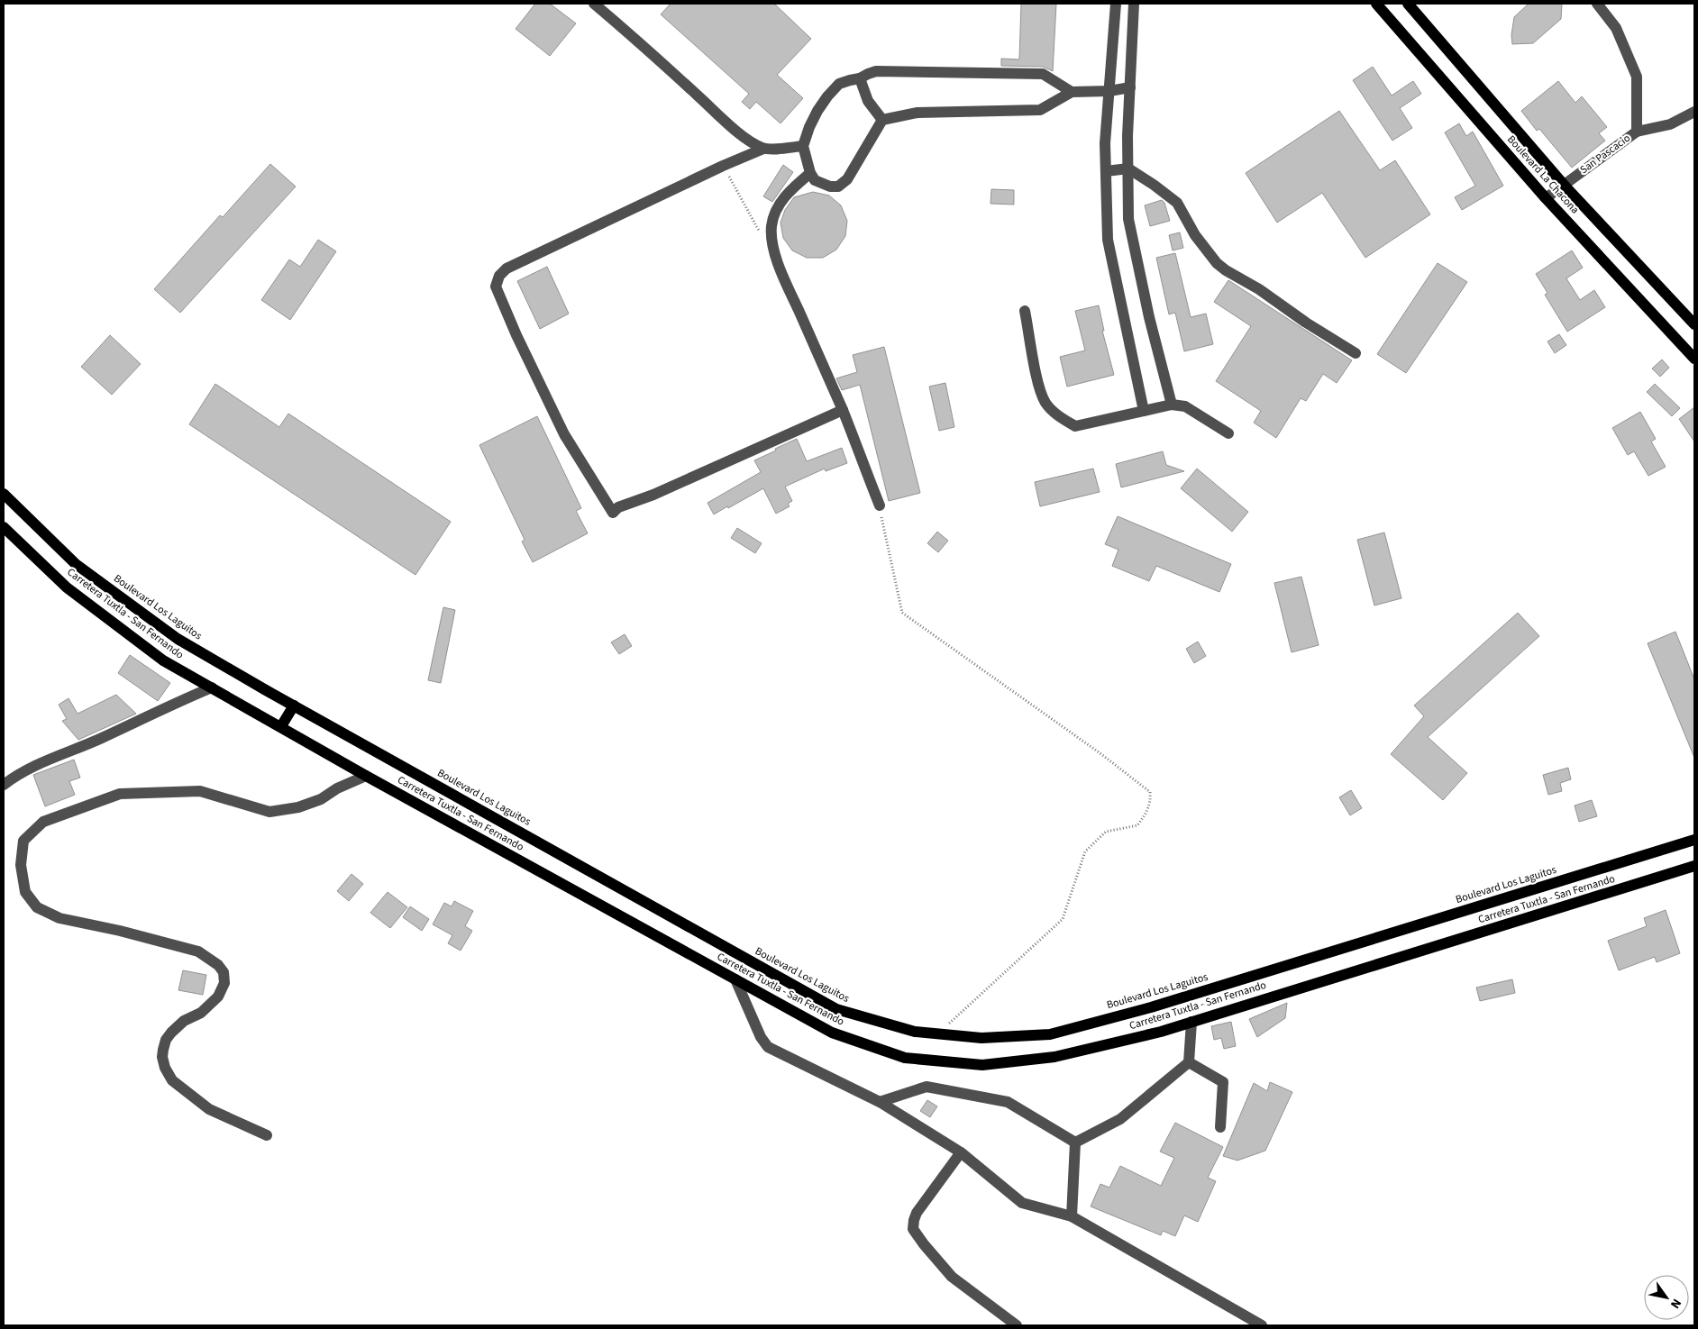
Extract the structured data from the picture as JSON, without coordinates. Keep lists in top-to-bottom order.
{
  "streets": {
    "main road": ["Boulevard La Chacona", "Boulevard Los Laguitos", "Carretera Tuxtla - San Fernando"],
    "street": ["San Pascacio"]
  },
  "crossings": [
    ["San Pascacio", "Boulevard La Chacona"]
  ],
  "north": "bottom right"
}
